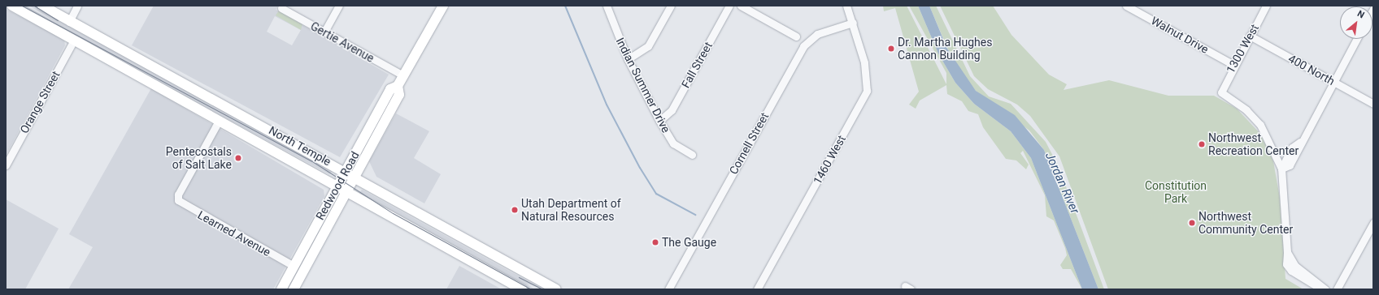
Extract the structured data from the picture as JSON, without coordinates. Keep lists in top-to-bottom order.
{
  "streets": {
    "main road": ["North Temple", "Redwood Road"],
    "street": [
      "Walnut Drive",
      "Gertie Avenue",
      "1300 West",
      "Fall Street",
      "400 North",
      "Indian Summer Drive",
      "Orange Street",
      "Cornell Street",
      "1460 West",
      "Learned Avenue"
    ]
  },
  "crossings": [
    ["Walnut Drive", "1300 West"],
    ["Gertie Avenue", "Redwood Road"],
    ["1300 West", "400 North"],
    ["Fall Street", "Indian Summer Drive"],
    ["Orange Street", "North Temple"],
    ["Cornell Street", "1460 West"],
    ["North Temple", "Redwood Road"],
    ["North Temple", "Learned Avenue"],
    ["Redwood Road", "Learned Avenue"]
  ],
  "water": ["Jordan River"],
  "parks": ["Constitution Park"],
  "places": [
    "Dr. Martha Hughes Cannon Building",
    "Northwest Recreation Center",
    "Pentecostals of Salt Lake",
    "Utah Department of Natural Resources",
    "Northwest Community Center",
    "The Gauge"
  ],
  "north": "top right"
}
